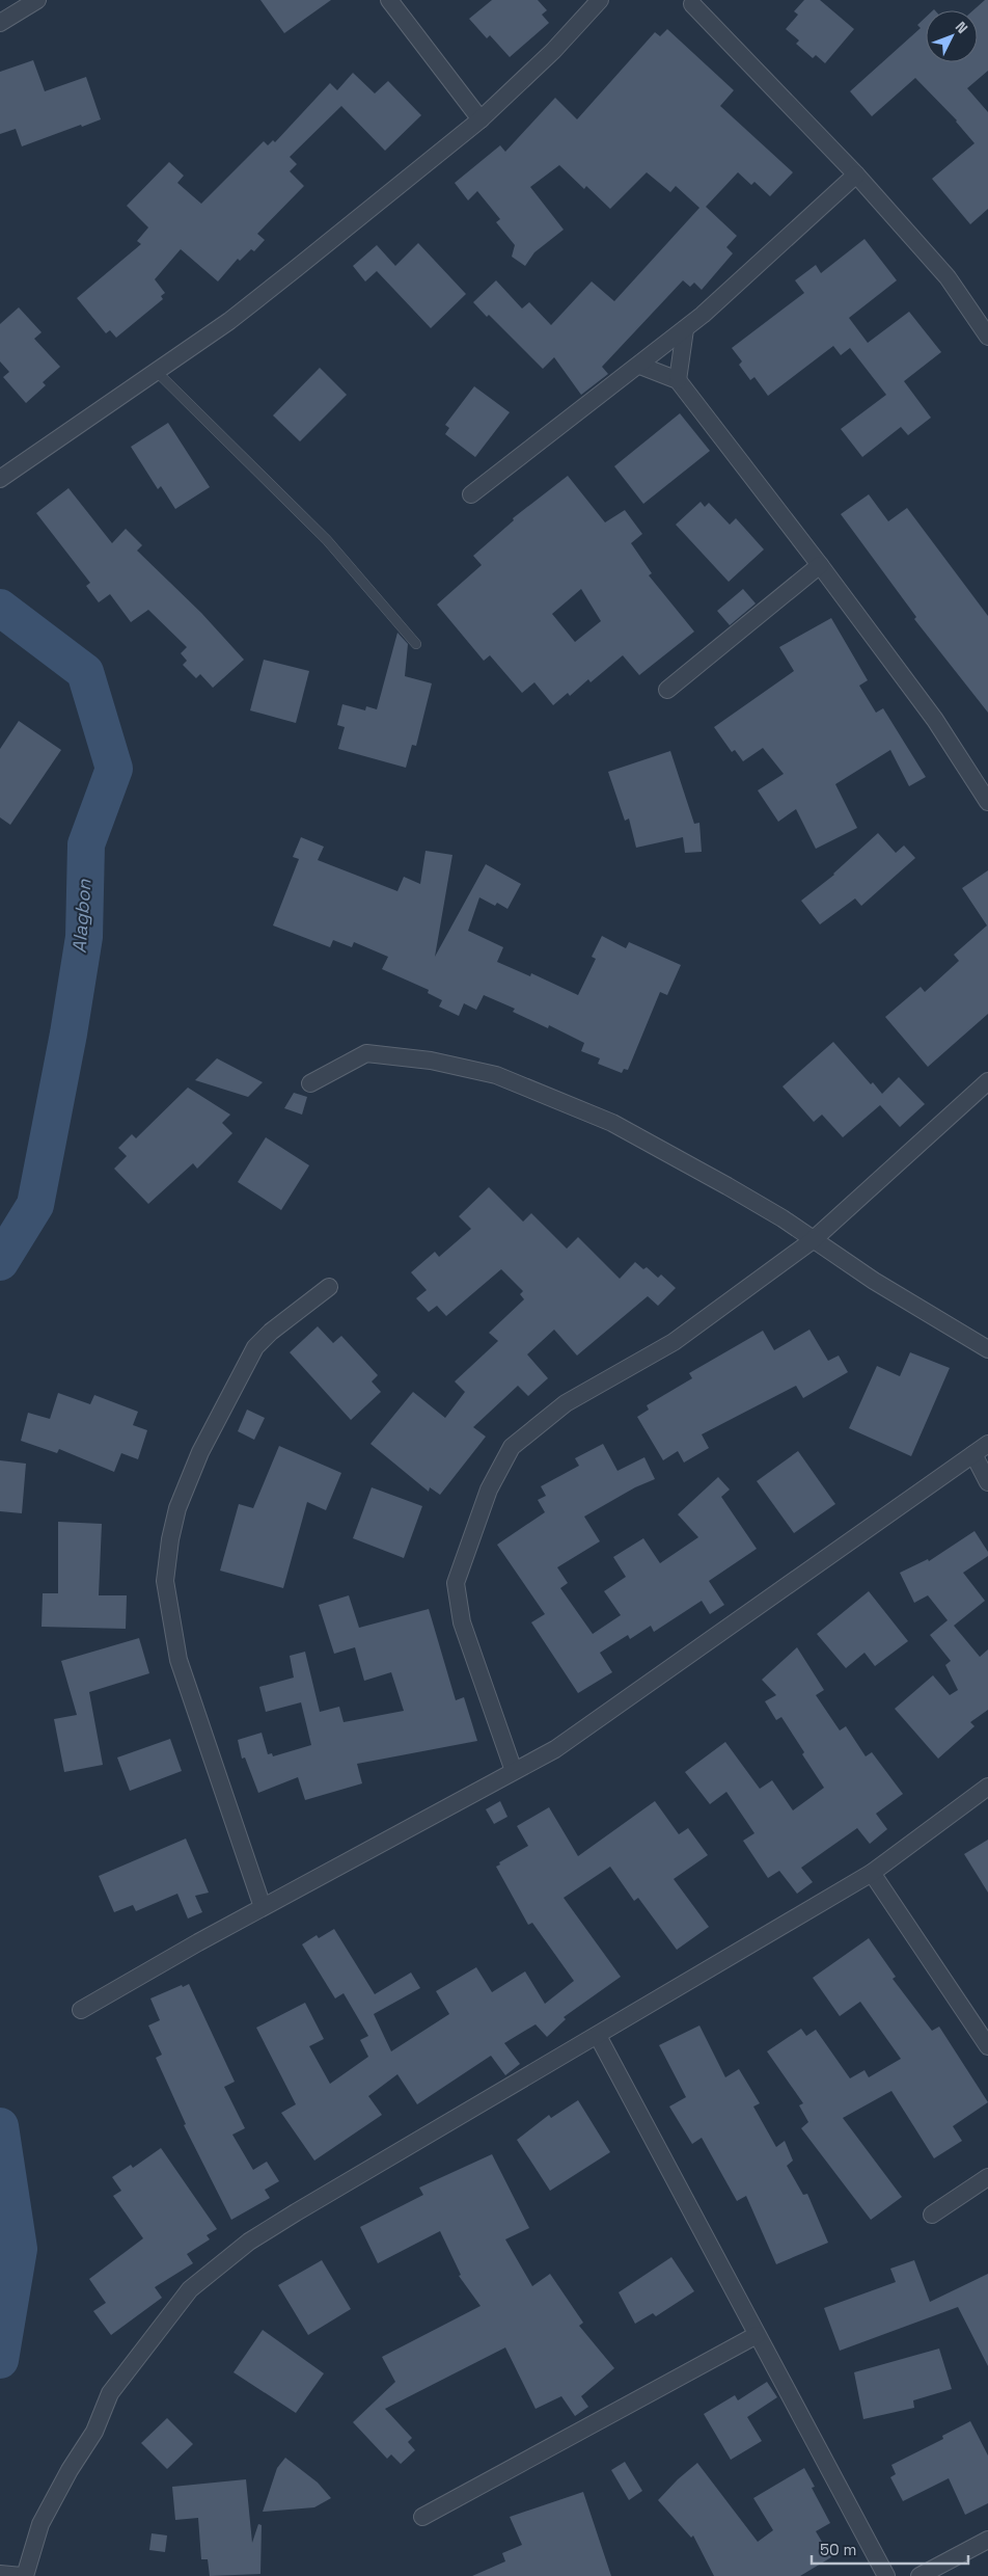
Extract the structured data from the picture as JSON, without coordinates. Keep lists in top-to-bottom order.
{
  "water": ["Alagbon"],
  "scale_bar": "50 m",
  "north": "top right"
}
